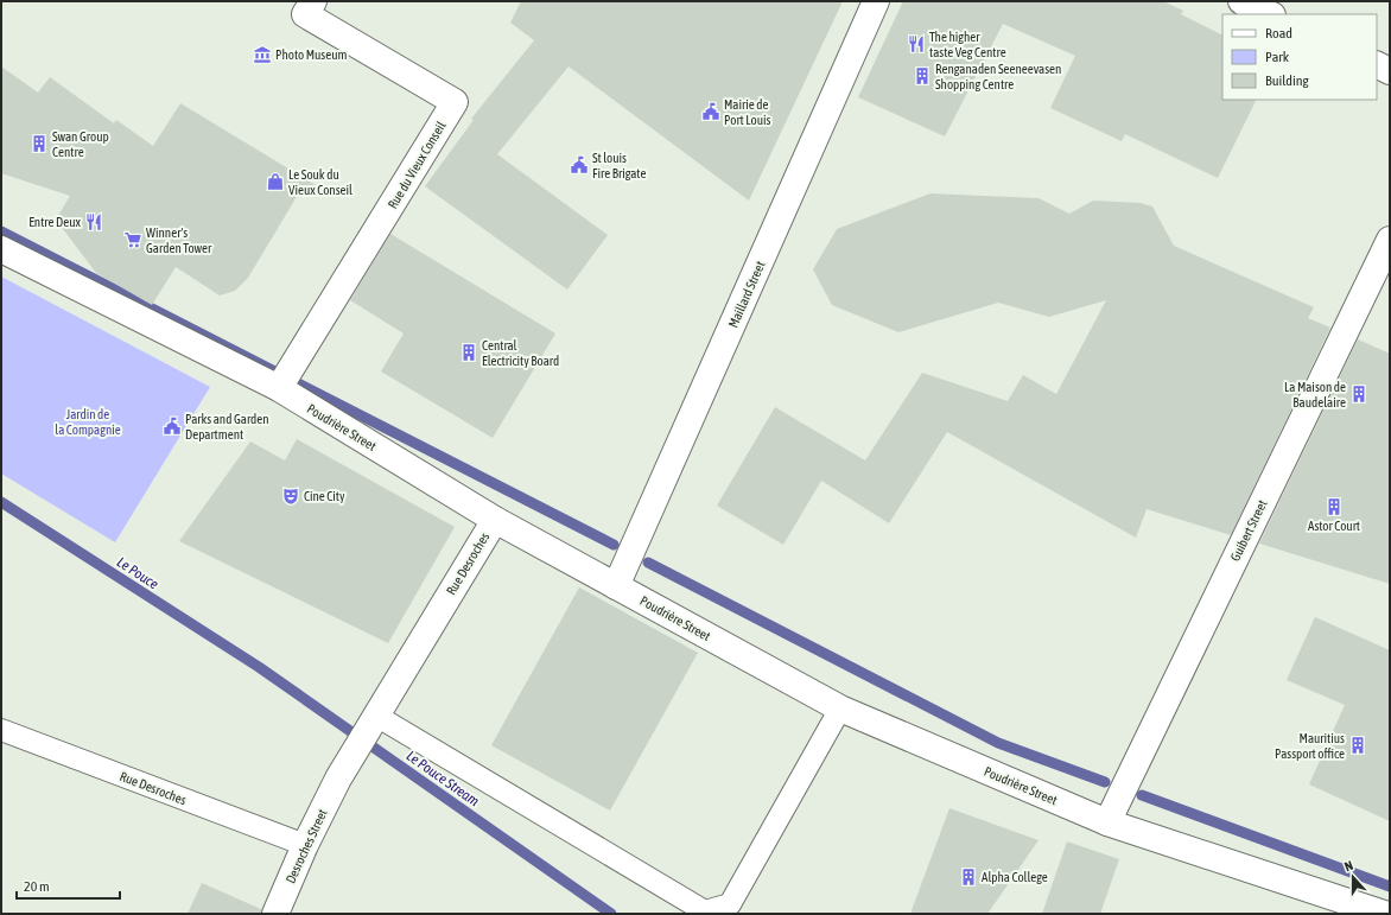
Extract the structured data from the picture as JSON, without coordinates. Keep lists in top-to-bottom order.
{
  "streets": {
    "street": [
      "Rue du Vieux Conseil",
      "Maillard Street",
      "Poudrière Street",
      "Guibert Street",
      "Rue Desroches",
      "Desroches Street"
    ]
  },
  "crossings": [
    ["Rue du Vieux Conseil", "Poudrière Street"],
    ["Maillard Street", "Poudrière Street"],
    ["Poudrière Street", "Guibert Street"],
    ["Poudrière Street", "Rue Desroches"],
    ["Rue Desroches", "Desroches Street"]
  ],
  "water": ["Le Pouce", "Le Pouce Stream"],
  "parks": ["Jardin de la Compagnie"],
  "places": {
    "restaurant": ["The higher taste Veg Centre", "Entre Deux"],
    "museum": ["Photo Museum"],
    "building": [
      "Renganaden Seeneevasen Shopping Centre",
      "Swan Group Centre",
      "Central Electricity Board",
      "La Maison de Baudelaire",
      "Astor Court",
      "Mauritius Passport office",
      "Alpha College"
    ],
    "public building": ["Mairie de Port Louis", "St louis Fire Brigate", "Parks and Garden Department"],
    "shop": ["Le Souk du Vieux Conseil"],
    "supermarket": ["Winner's Garden Tower"],
    "theatre": ["Cine City"]
  },
  "legend": ["Road", "Park", "Building"],
  "scale_bar": "20 m",
  "north": "top"
}
